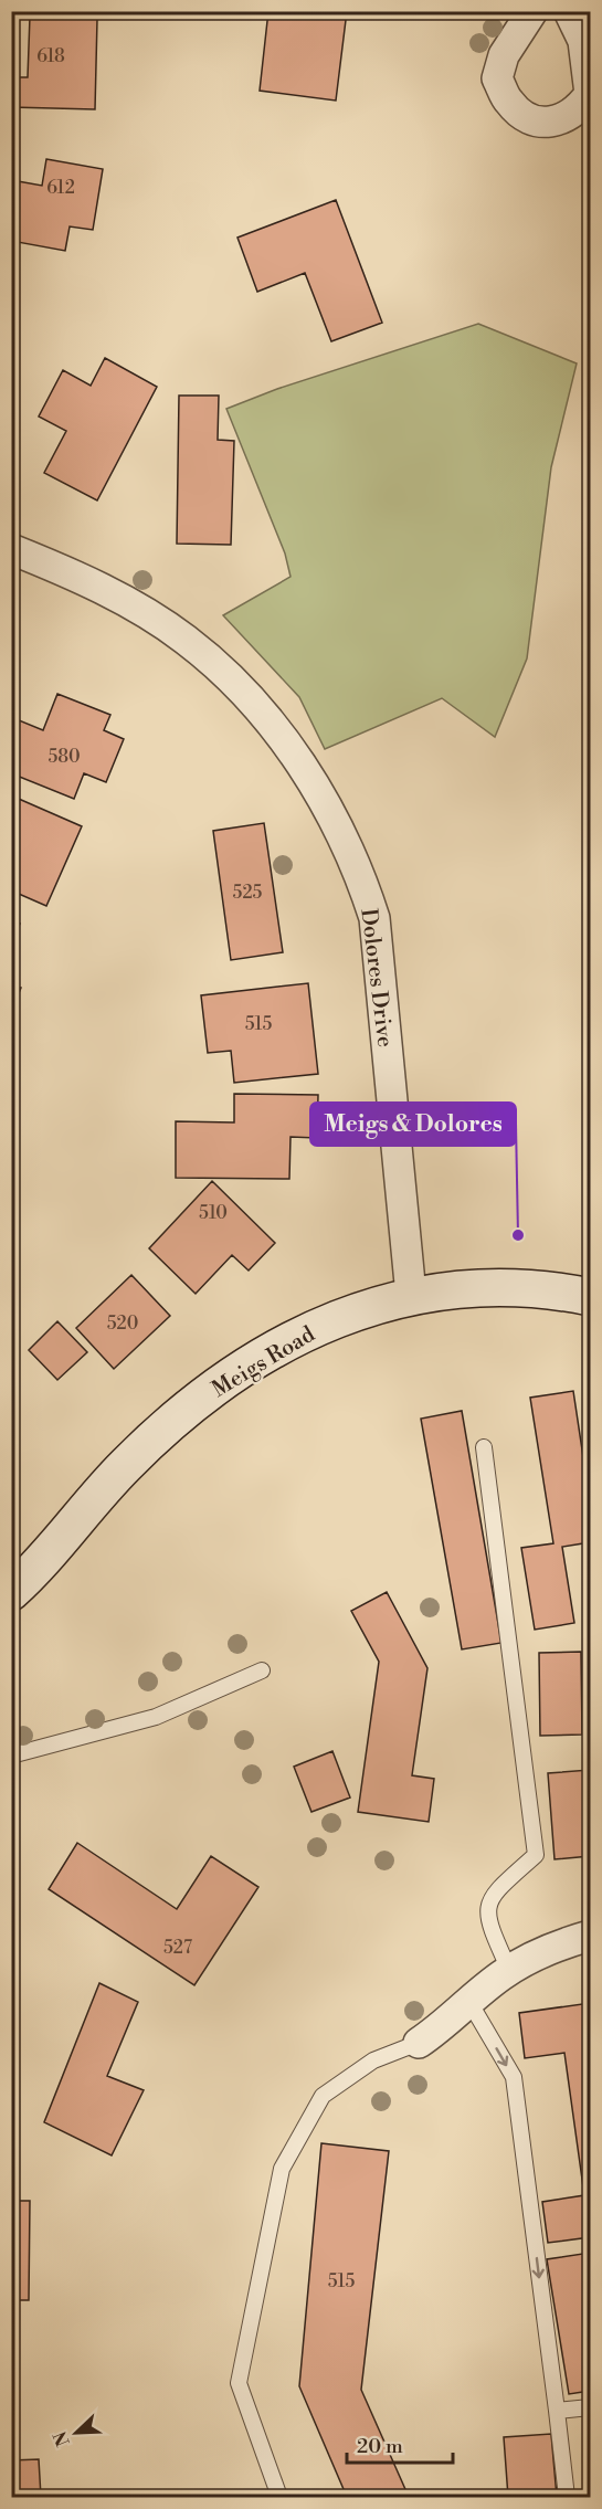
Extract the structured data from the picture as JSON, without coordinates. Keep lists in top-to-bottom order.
{
  "streets": {
    "main road": ["Meigs Road"],
    "street": ["Dolores Drive"]
  },
  "crossings": [
    ["Dolores Drive", "Meigs Road"]
  ],
  "places": ["Meigs & Dolores"],
  "house_numbers": [
    "618",
    "612",
    "580",
    "525",
    "515",
    "510",
    "520",
    "527",
    "515"
  ],
  "scale_bar": "20 m",
  "north": "bottom left"
}
